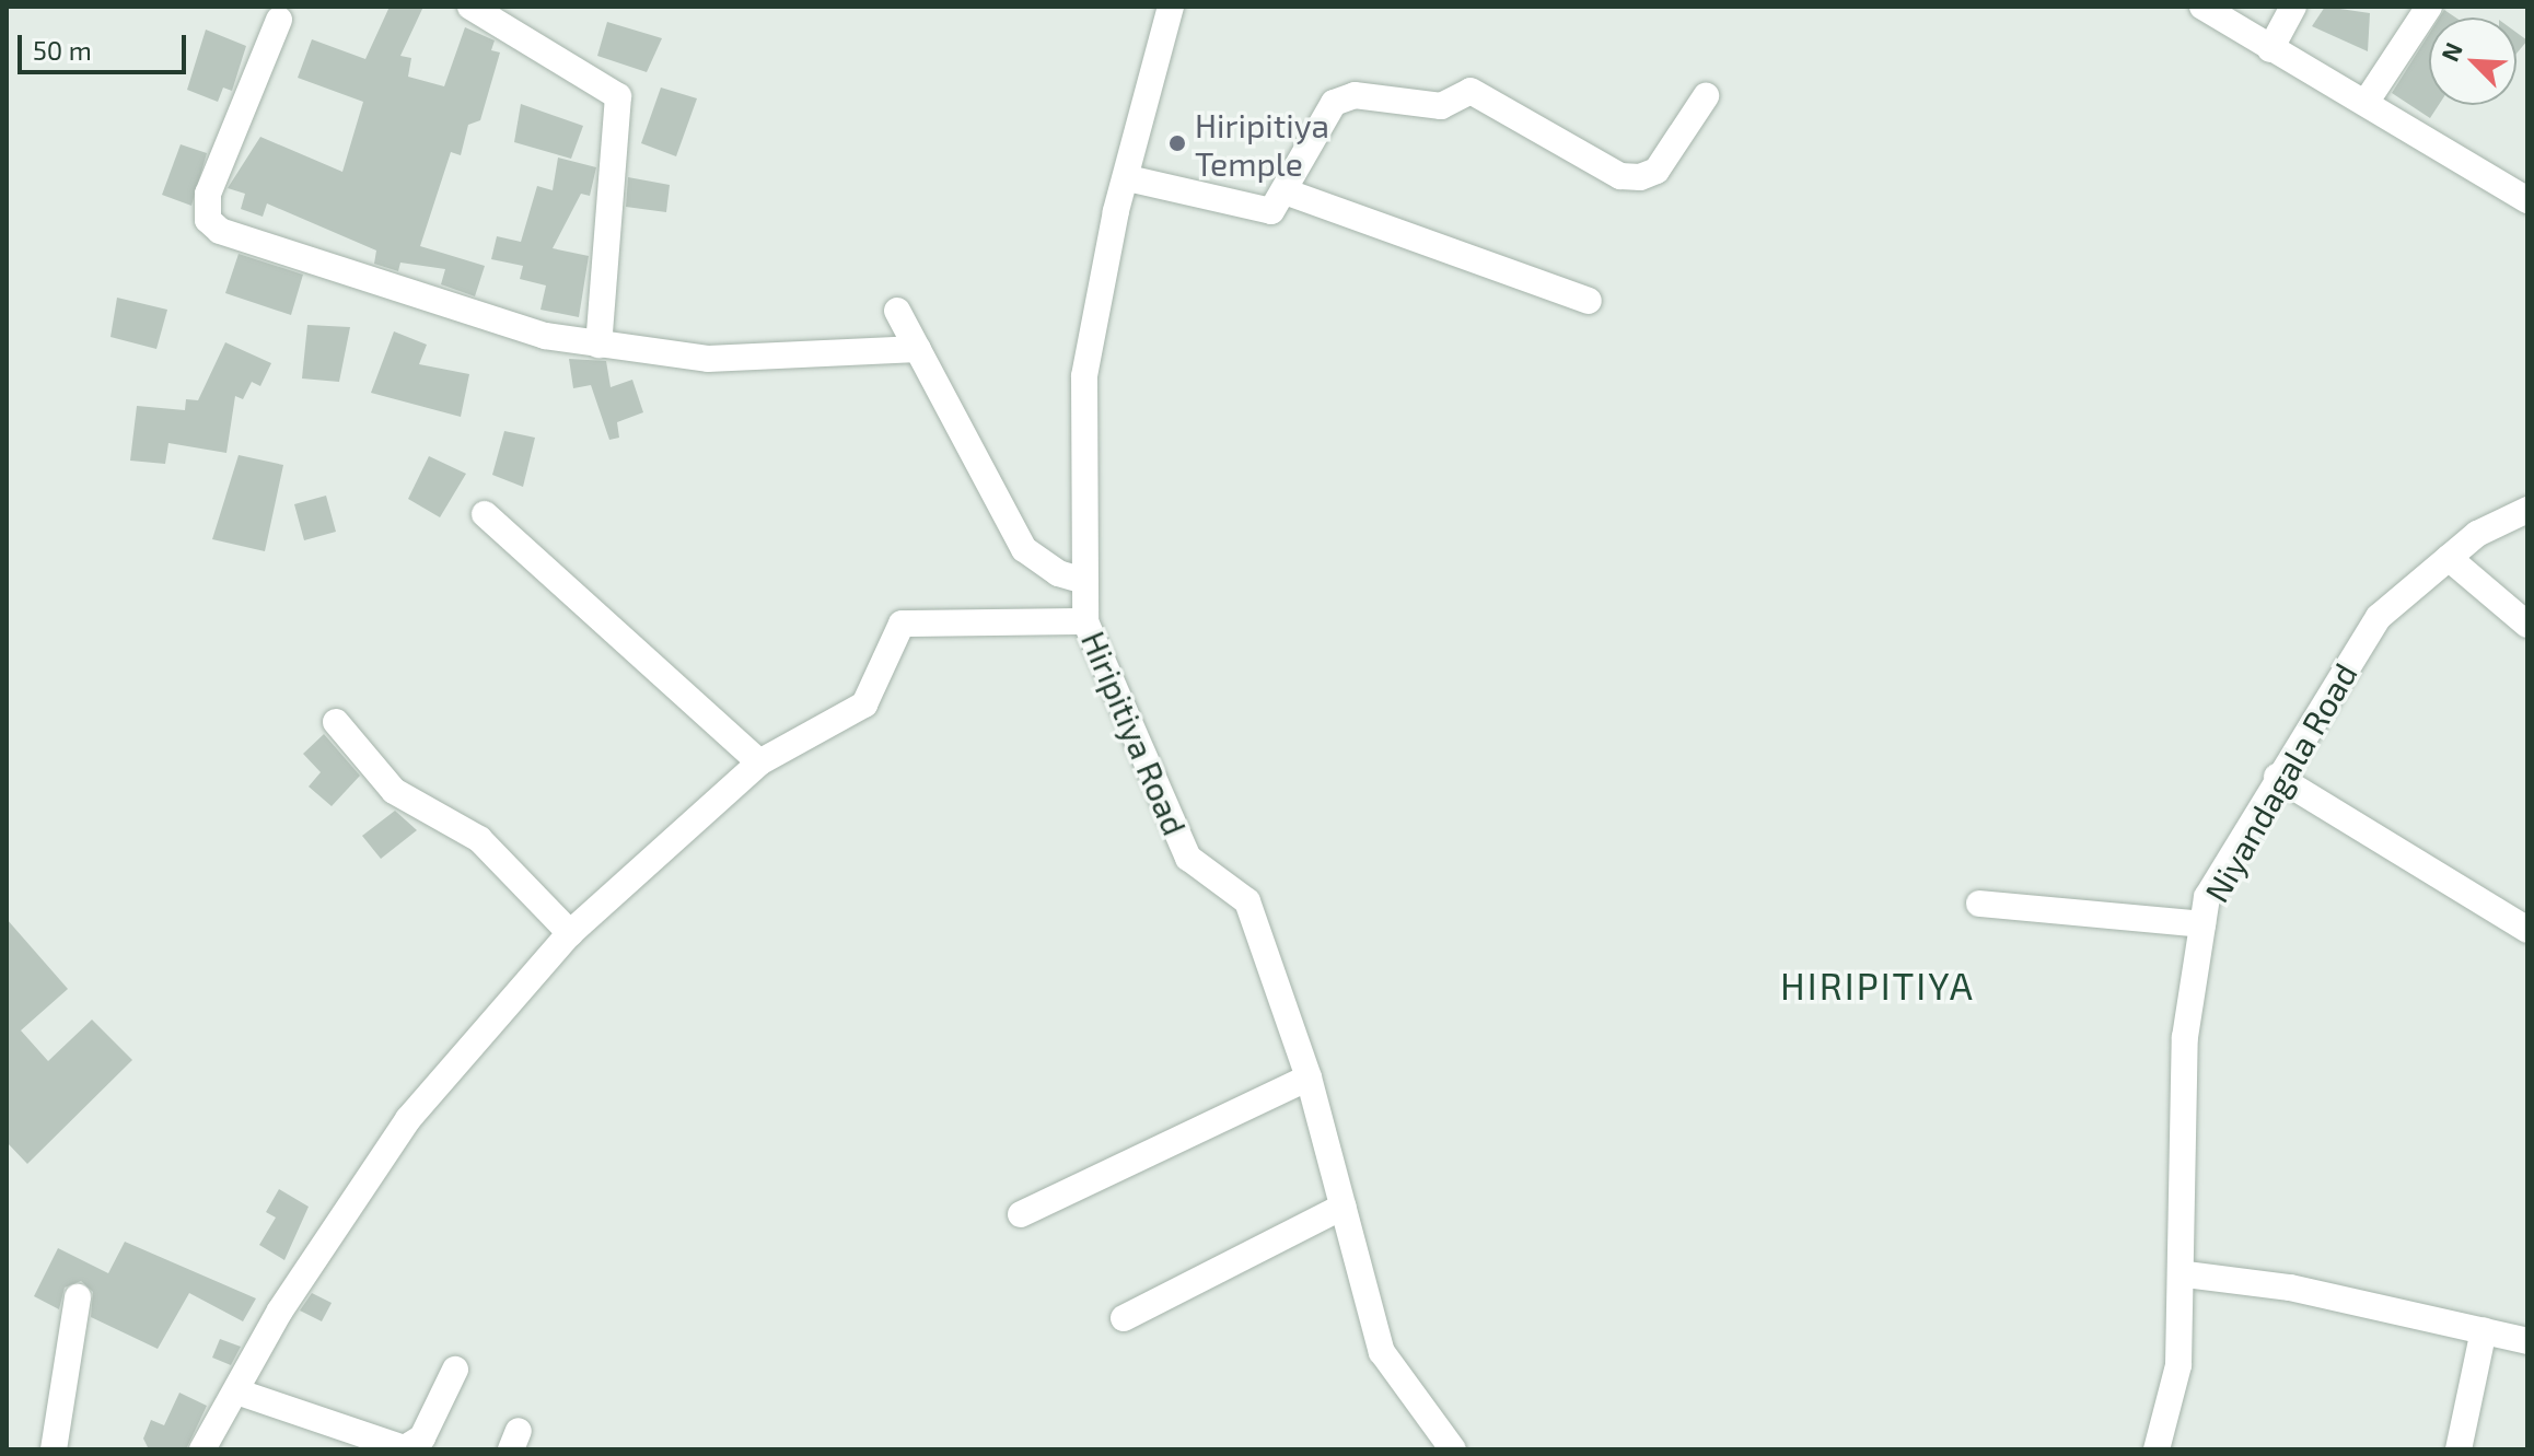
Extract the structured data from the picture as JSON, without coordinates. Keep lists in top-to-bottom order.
{
  "streets": {
    "street": ["Hiripitiya Road", "Niyandagala Road"]
  },
  "districts": ["HIRIPITIYA"],
  "places": ["Hiripitiya Temple"],
  "scale_bar": "50 m",
  "north": "top left"
}
